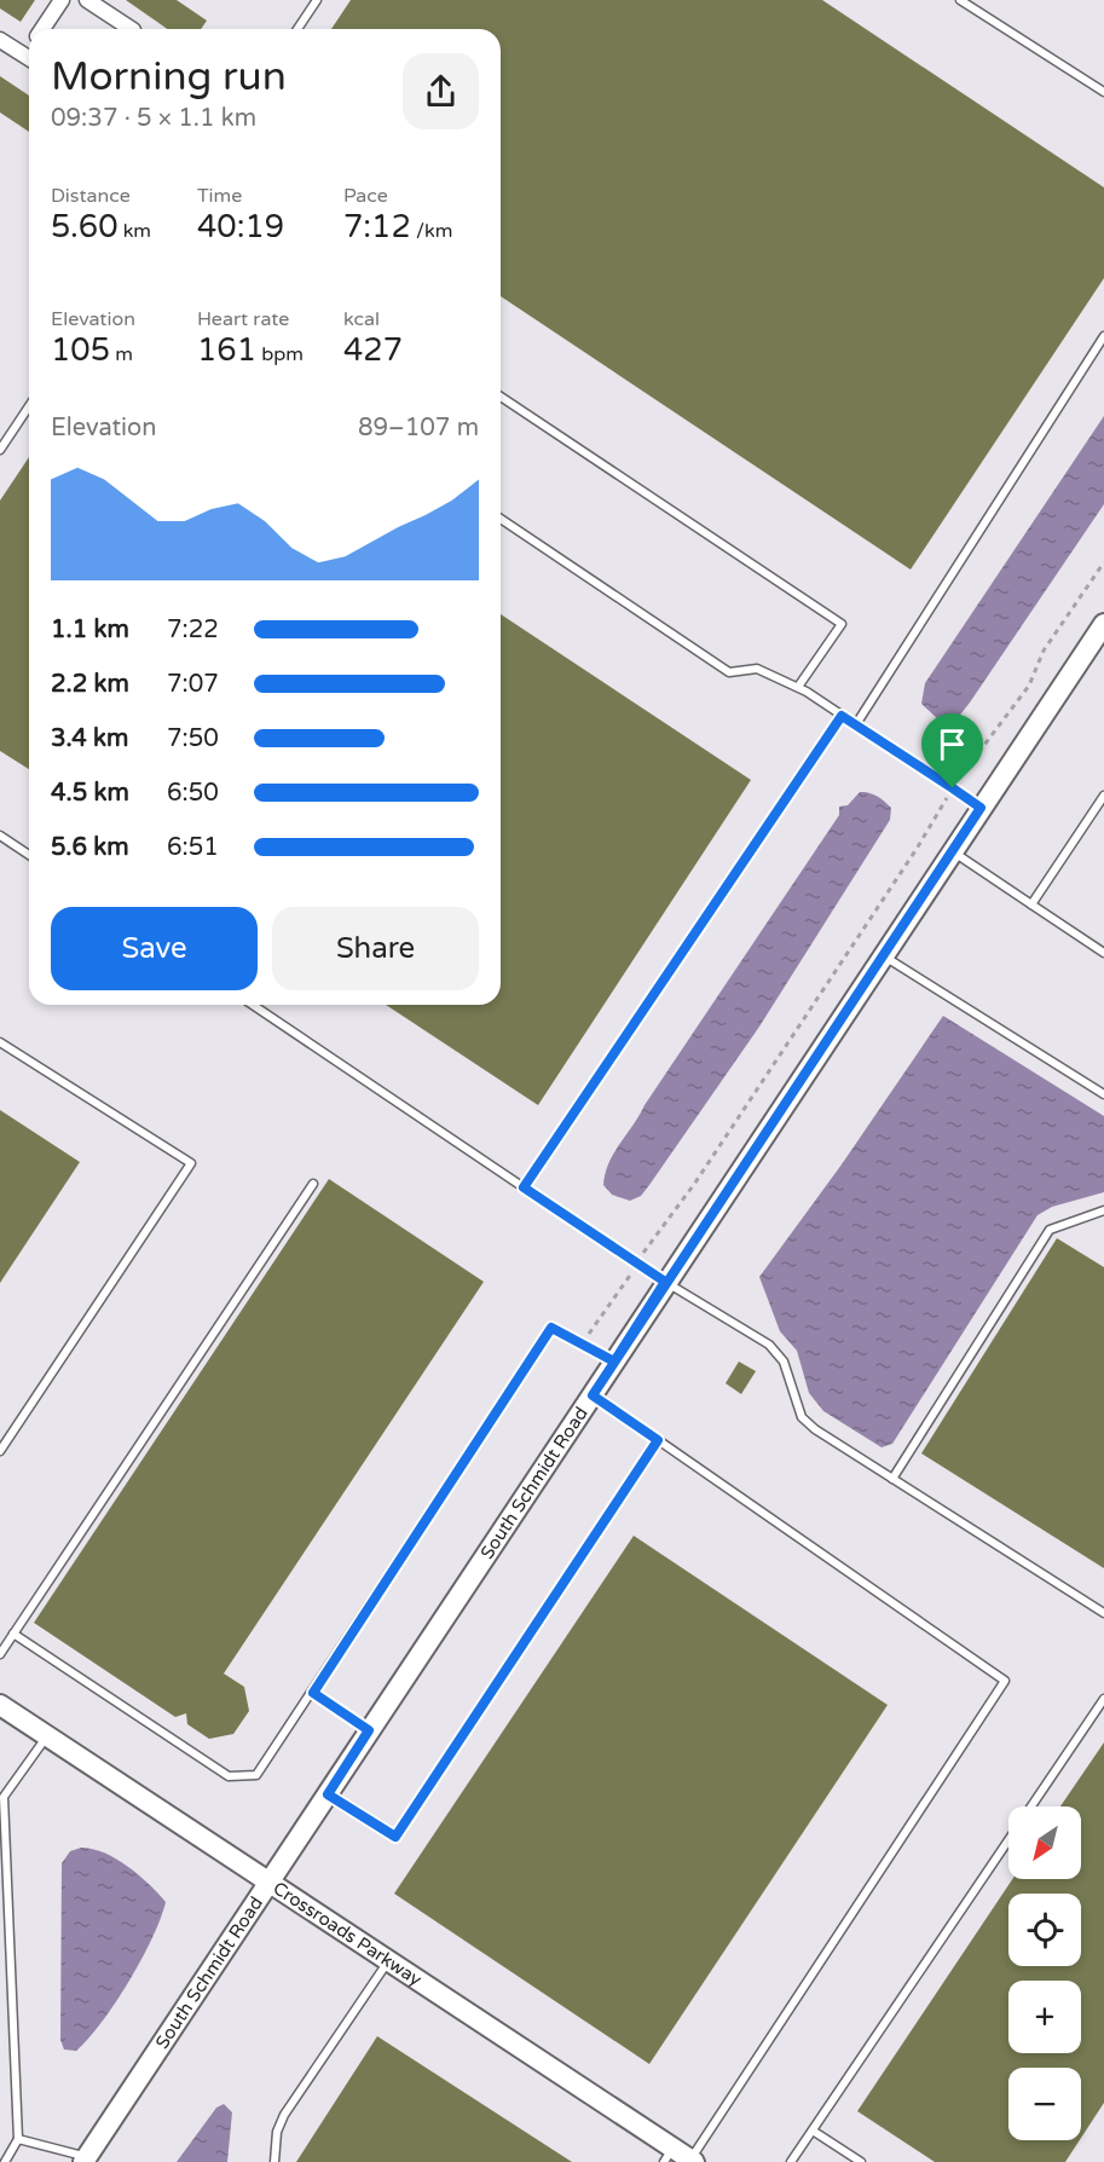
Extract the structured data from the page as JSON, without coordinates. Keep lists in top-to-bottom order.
{
  "streets": {
    "street": ["South Schmidt Road", "Crossroads Parkway"]
  },
  "crossings": [
    ["South Schmidt Road", "Crossroads Parkway"]
  ],
  "north": "bottom left",
  "page": {
    "heading": ["Morning run", "09:37 · 5 × 1.1 km"],
    "stats": [
      ["Distance", "5.60 km"],
      ["Time", "40:19"],
      ["Pace", "7:12 /km"],
      ["Elevation", "105 m"],
      ["Heart rate", "161 bpm"],
      ["kcal", "427"]
    ],
    "chart": ["Elevation", "89–107 m"],
    "list": [
      {
        "name": "1.1 km",
        "note": "7:22"
      },
      {
        "name": "2.2 km",
        "note": "7:07"
      },
      {
        "name": "3.4 km",
        "note": "7:50"
      },
      {
        "name": "4.5 km",
        "note": "6:50"
      },
      {
        "name": "5.6 km",
        "note": "6:51"
      }
    ],
    "buttons": ["Save", "Share"],
    "map_buttons": ["+", "−"]
  }
}
